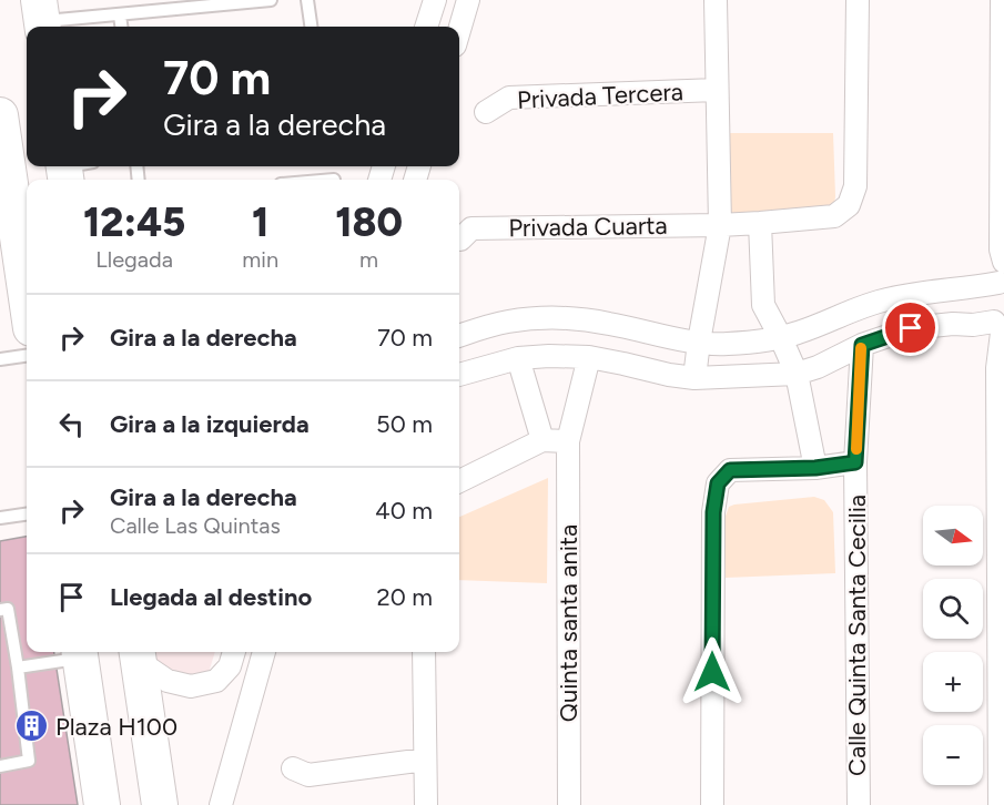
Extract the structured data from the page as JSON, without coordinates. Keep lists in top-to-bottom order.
{
  "streets": {
    "street": [
      "Privada Tercera",
      "Privada Cuarta",
      "Quinta santa anita",
      "Calle Quinta Santa Cecilia"
    ]
  },
  "places": {
    "building": ["Plaza H100"]
  },
  "north": "right",
  "page": {
    "turn": ["70 m", "Gira a la derecha"],
    "eta": [
      "12:45",
      "Llegada",
      "1",
      "min",
      "180",
      "m"
    ],
    "list": [
      {
        "name": "Gira a la derecha",
        "value": "70 m"
      },
      {
        "name": "Gira a la izquierda",
        "value": "50 m"
      },
      {
        "name": "Gira a la derecha",
        "note": "Calle Las Quintas",
        "value": "40 m"
      },
      {
        "name": "Llegada al destino",
        "value": "20 m"
      }
    ],
    "map_buttons": ["+", "−"]
  }
}
